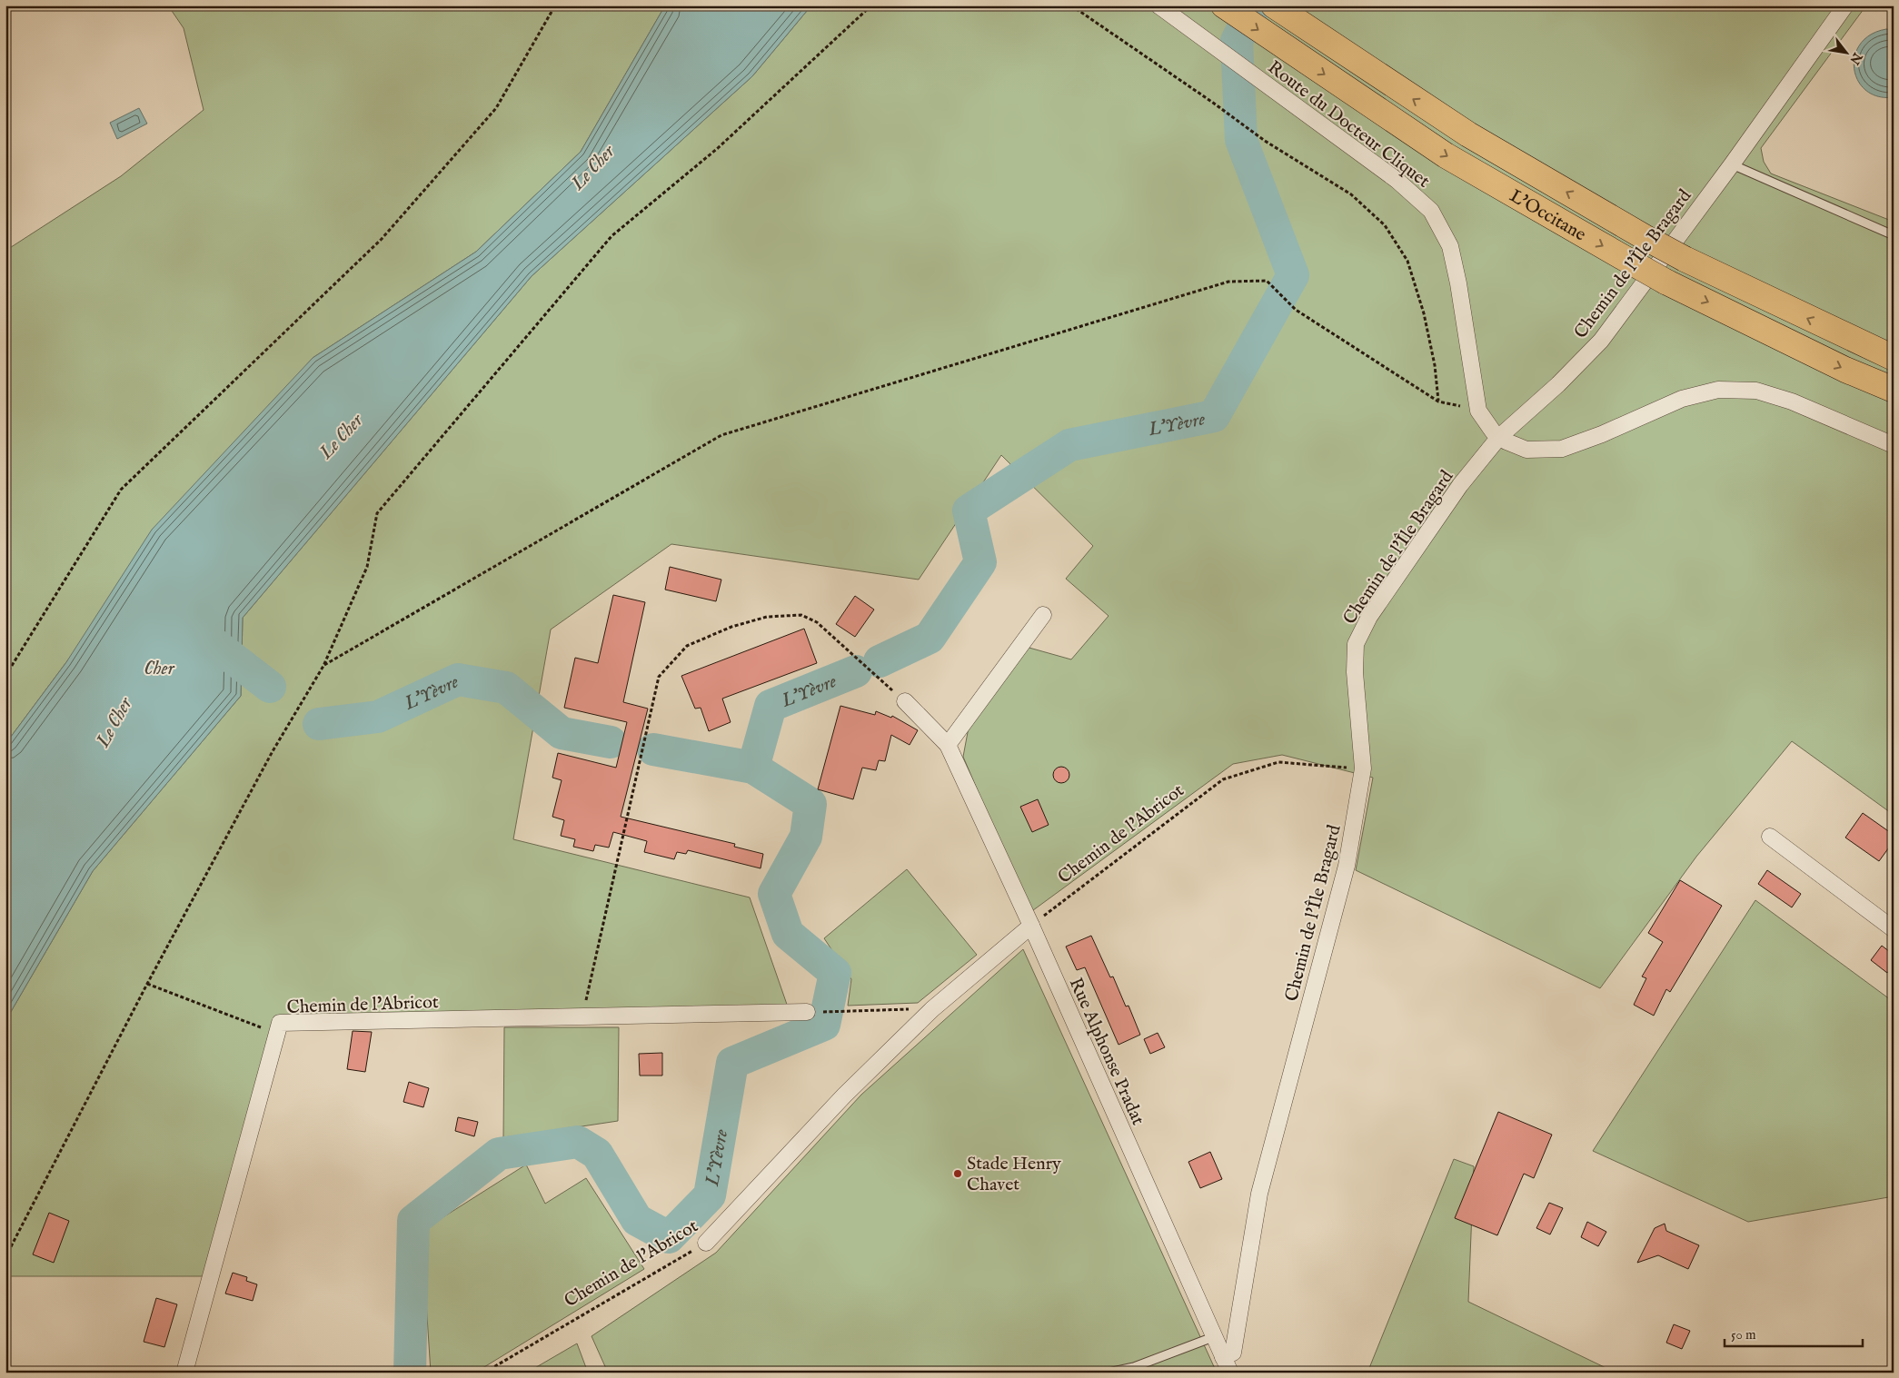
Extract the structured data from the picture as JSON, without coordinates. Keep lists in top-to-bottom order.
{
  "streets": {
    "highway": ["L'Occitane"],
    "street": [
      "Route du Docteur Cliquet",
      "Chemin de l'Île Bragard",
      "Chemin de l'Abricot",
      "Rue Alphonse Pradat"
    ]
  },
  "crossings": [
    ["Route du Docteur Cliquet", "Chemin de l'Île Bragard"],
    ["Chemin de l'Île Bragard", "Chemin de l'Abricot"],
    ["Chemin de l'Île Bragard", "Rue Alphonse Pradat"],
    ["Chemin de l'Abricot", "Rue Alphonse Pradat"]
  ],
  "water": ["Le Cher", "L'Yèvre", "Cher"],
  "places": ["Stade Henry Chavet"],
  "scale_bar": "50 m",
  "north": "bottom right"
}
